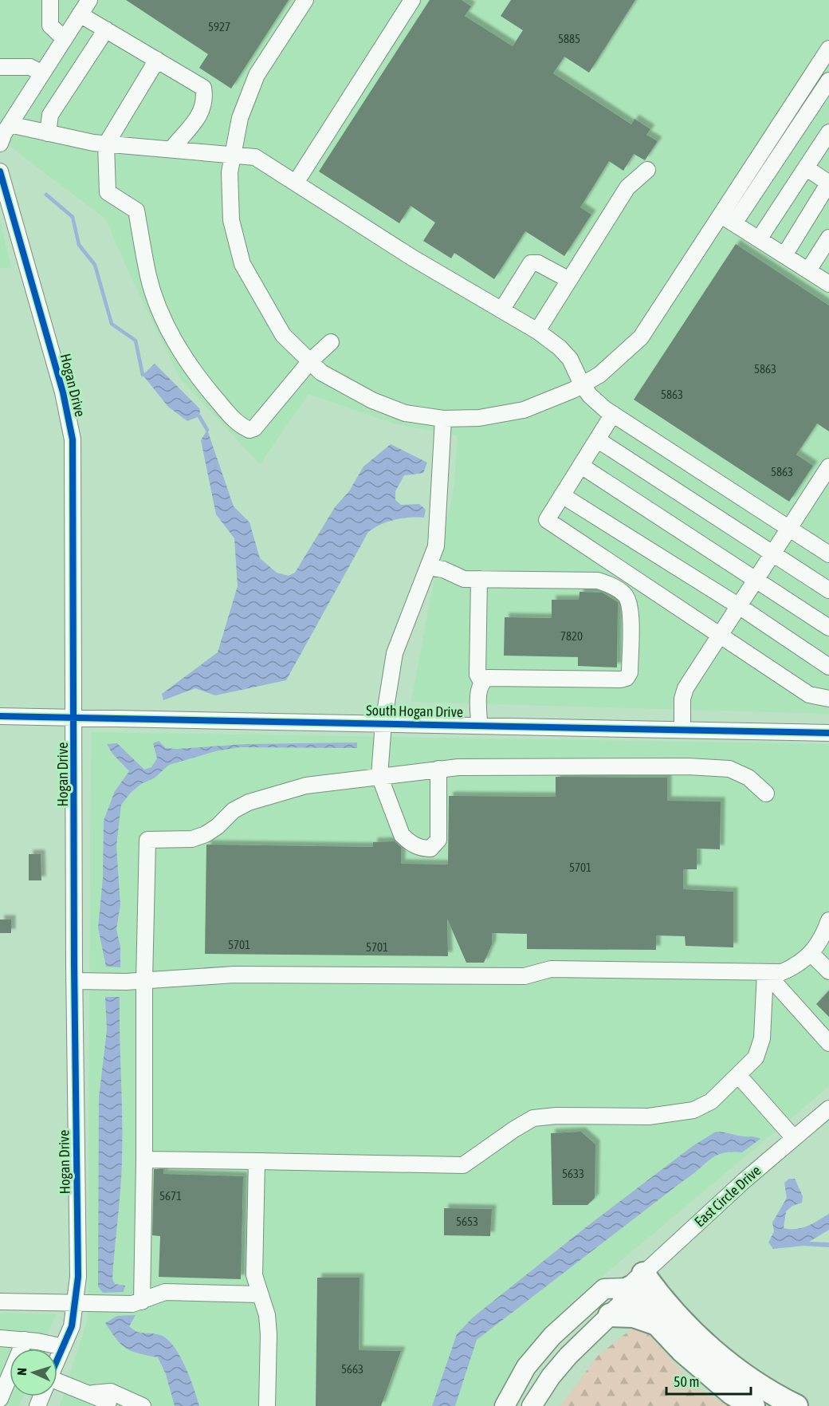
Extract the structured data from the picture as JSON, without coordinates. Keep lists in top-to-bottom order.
{
  "streets": {
    "main road": ["East Circle Drive"],
    "street": ["Hogan Drive", "South Hogan Drive"]
  },
  "crossings": [
    ["Hogan Drive", "South Hogan Drive"]
  ],
  "house_numbers": [
    "5927",
    "5885",
    "5863",
    "5863",
    "5863",
    "7820",
    "5701",
    "5701",
    "5701",
    "5633",
    "5671",
    "5653",
    "5663"
  ],
  "scale_bar": "50 m",
  "north": "left"
}
